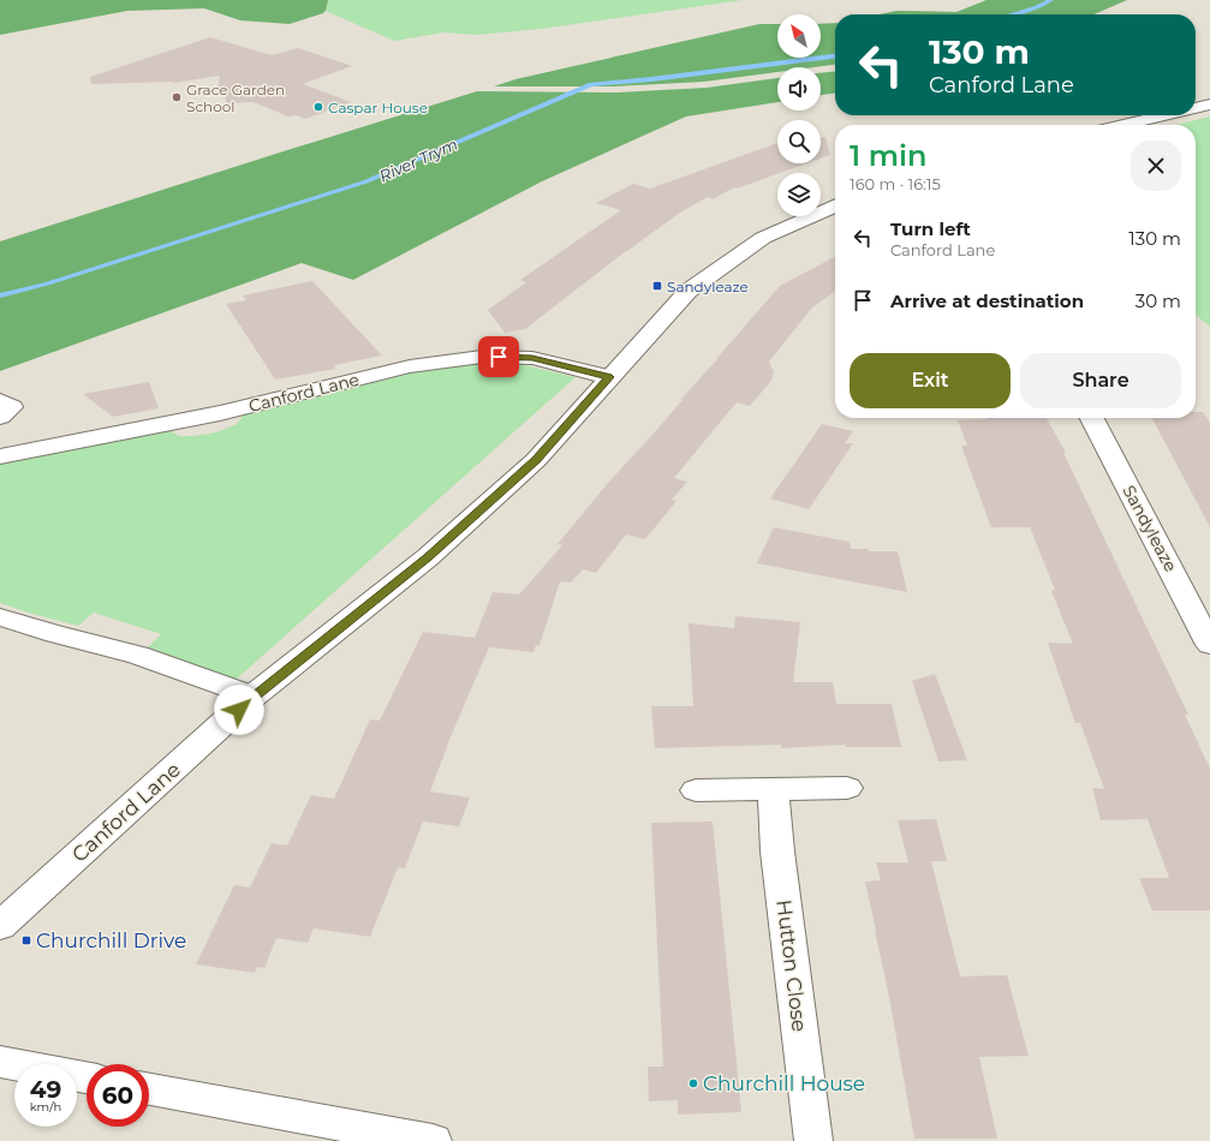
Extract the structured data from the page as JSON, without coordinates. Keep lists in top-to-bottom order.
{
  "streets": {
    "street": ["Canford Lane", "Sandyleaze", "Hutton Close"]
  },
  "water": ["River Trym"],
  "places": {
    "other": ["Grace Garden School", "Caspar House", "Churchill House"],
    "transit": ["Sandyleaze", "Churchill Drive"]
  },
  "north": "top left",
  "page": {
    "turn": ["130 m", "Canford Lane"],
    "heading": ["1 min", "160 m · 16:15"],
    "list": [
      {
        "name": "Turn left",
        "note": "Canford Lane",
        "value": "130 m"
      },
      {
        "name": "Arrive at destination",
        "value": "30 m"
      }
    ],
    "buttons": ["Exit", "Share"],
    "speed": "49 km/h",
    "limit": "60"
  }
}
